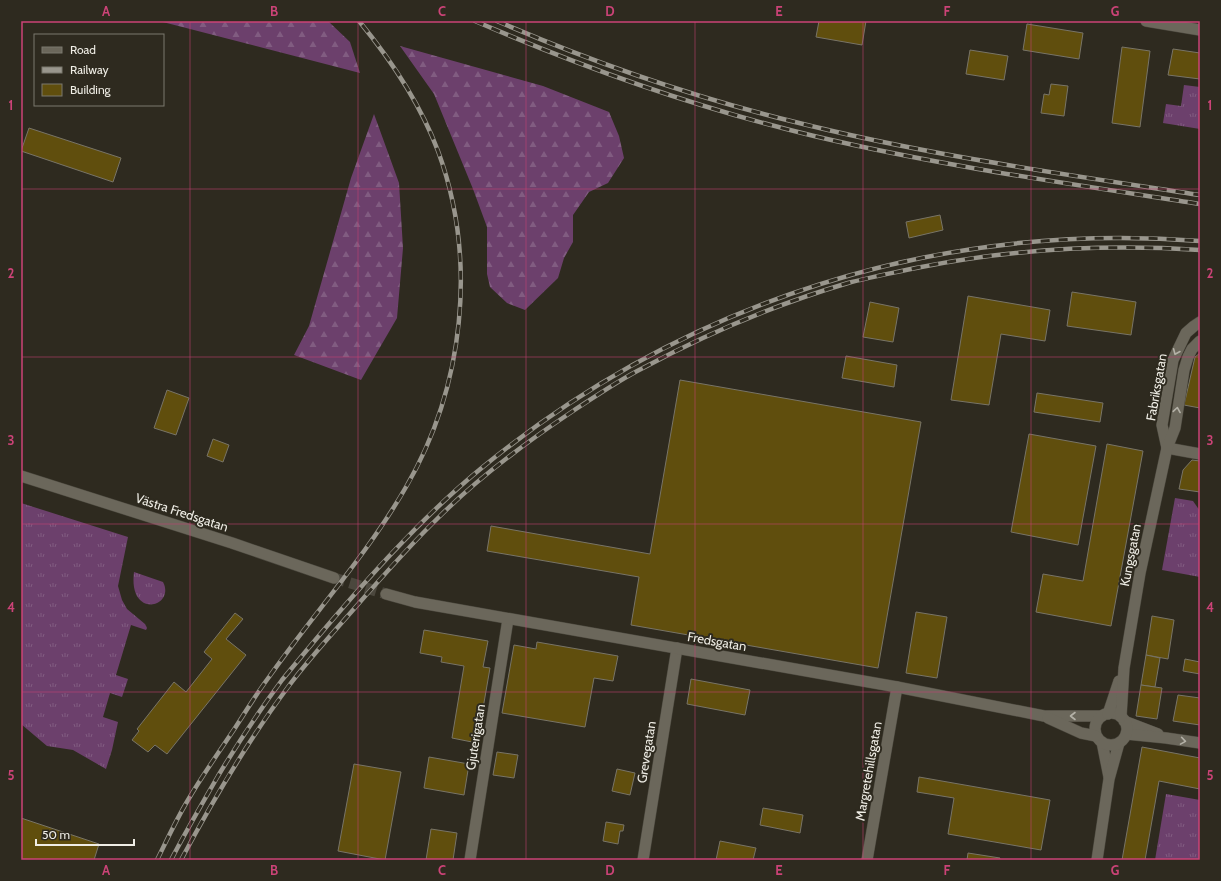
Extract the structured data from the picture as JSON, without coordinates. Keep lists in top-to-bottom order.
{
  "streets": {
    "street": [
      "Fabriksgatan",
      "Västra Fredsgatan",
      "Kungsgatan",
      "Fredsgatan",
      "Gjuterigatan",
      "Grevegatan",
      "Margretehillsgatan"
    ]
  },
  "crossings": [
    ["Fabriksgatan", "Kungsgatan"],
    ["Kungsgatan", "Fredsgatan"],
    ["Fredsgatan", "Gjuterigatan"],
    ["Fredsgatan", "Grevegatan"],
    ["Fredsgatan", "Margretehillsgatan"]
  ],
  "legend": ["Road", "Railway", "Building"],
  "scale_bar": "50 m",
  "grid": {
    "columns": [
      "A",
      "B",
      "C",
      "D",
      "E",
      "F",
      "G"
    ],
    "rows": [
      "1",
      "2",
      "3",
      "4",
      "5"
    ]
  }
}
